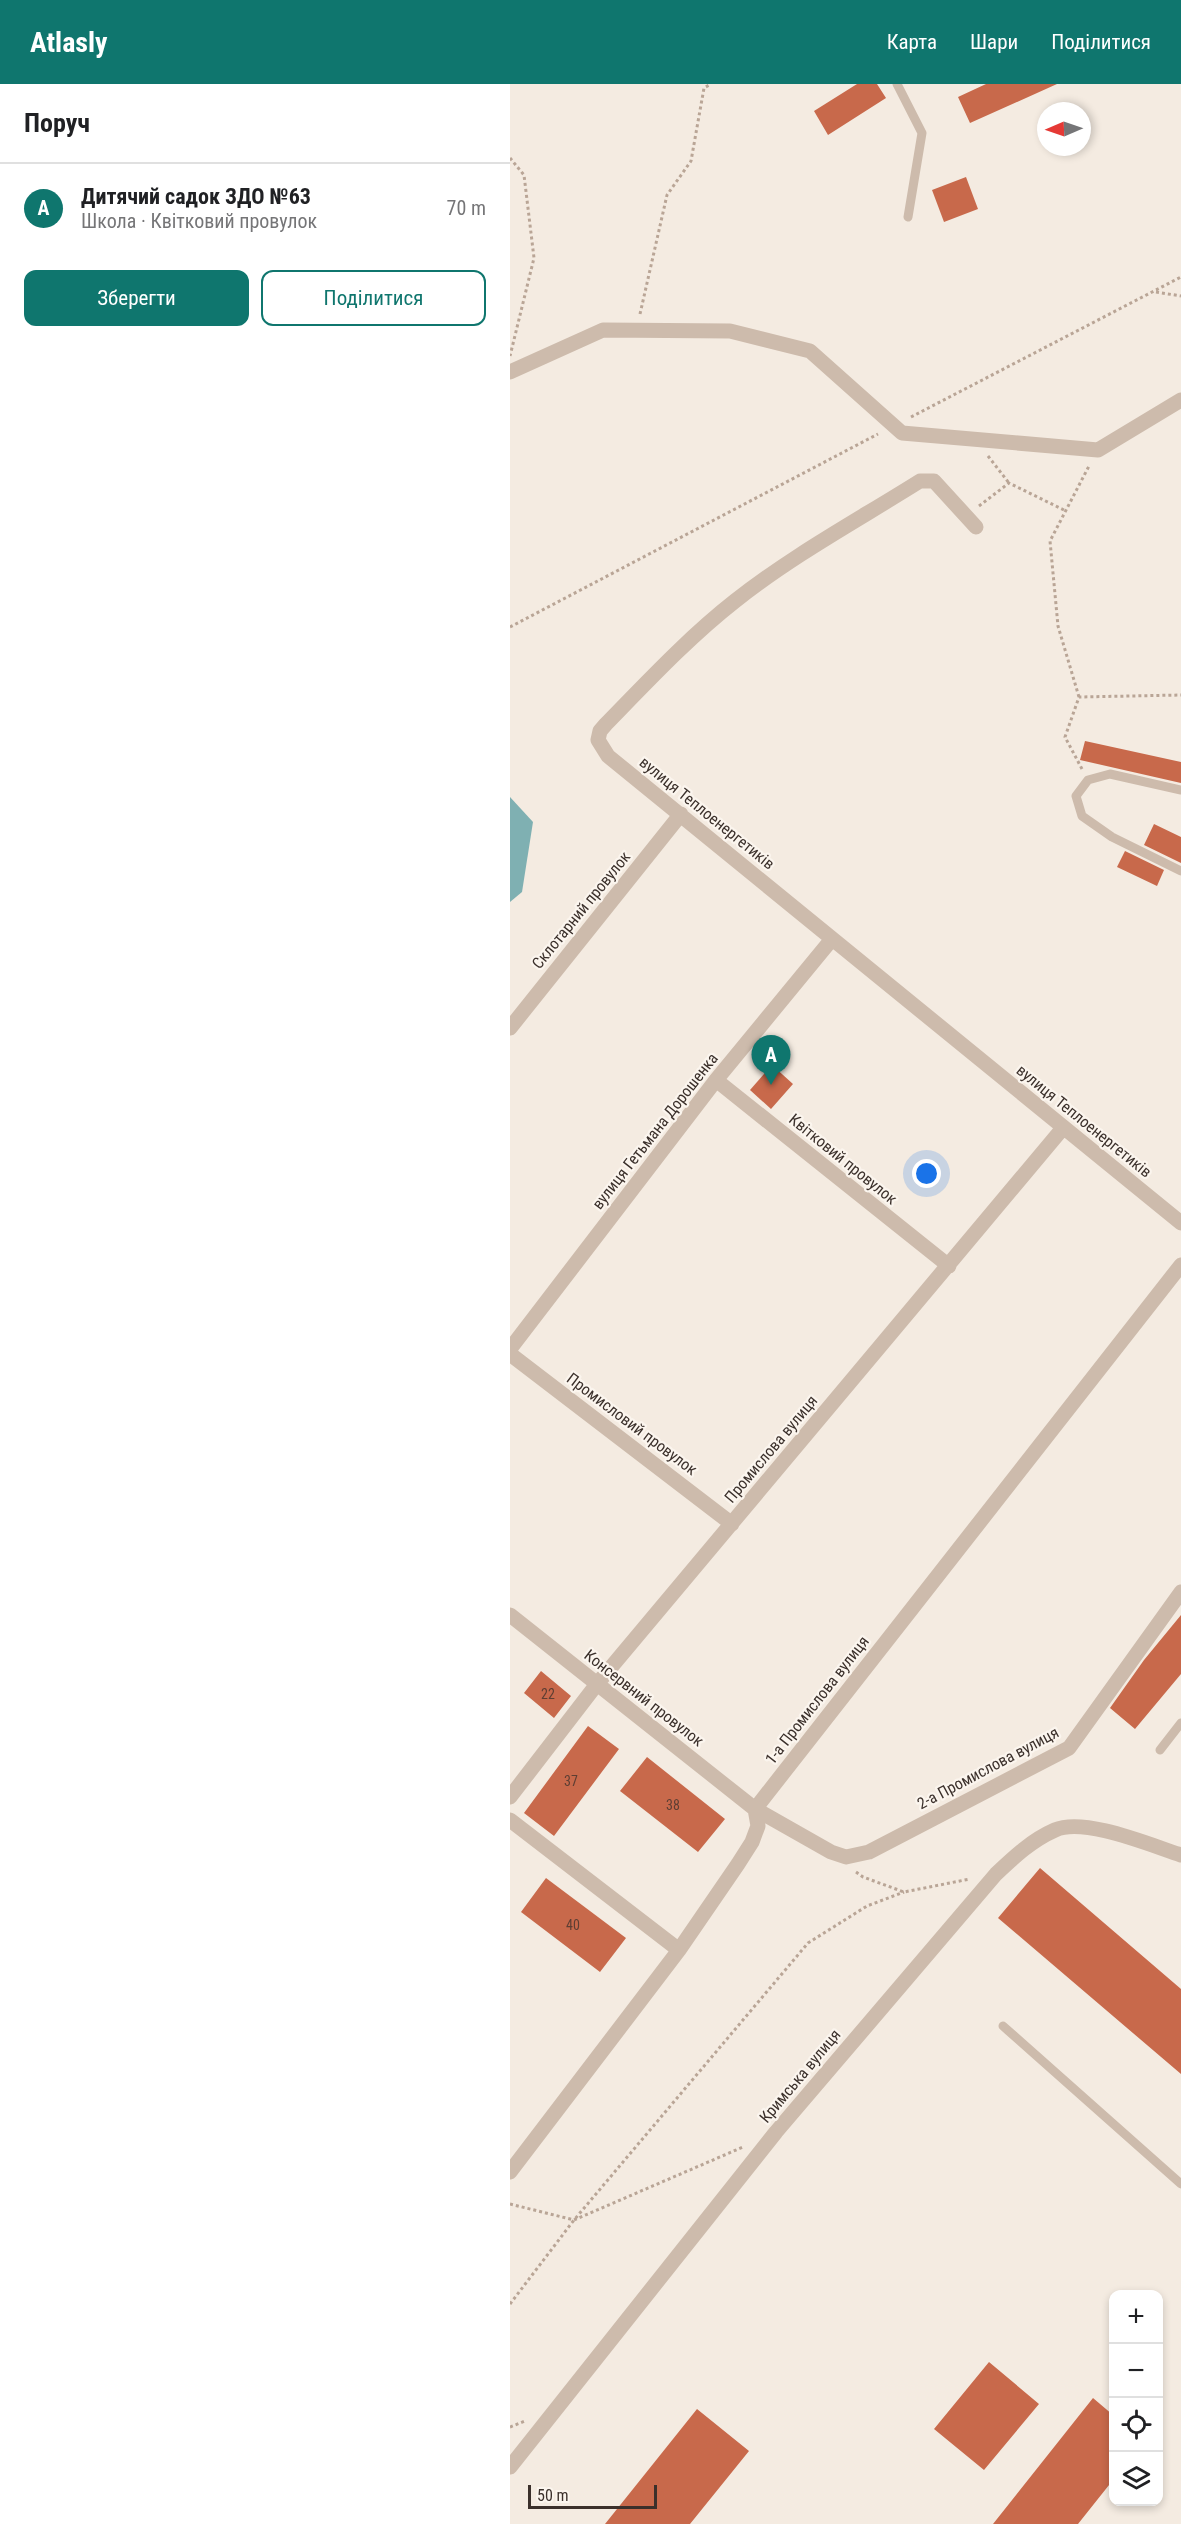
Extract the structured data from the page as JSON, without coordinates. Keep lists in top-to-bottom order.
{
  "streets": {
    "street": [
      "вулиця Теплоенергетиків",
      "Склотарний провулок",
      "вулиця Гетьмана Дорошенка",
      "Квітковий провулок",
      "Промисловий провулок",
      "Промислова вулиця",
      "Консервний провулок",
      "1-а Промислова вулиця",
      "2-а Промислова вулиця",
      "Кримська вулиця"
    ]
  },
  "crossings": [
    ["вулиця Теплоенергетиків", "Склотарний провулок"],
    ["вулиця Теплоенергетиків", "вулиця Гетьмана Дорошенка"],
    ["вулиця Теплоенергетиків", "Промислова вулиця"],
    ["вулиця Гетьмана Дорошенка", "Квітковий провулок"],
    ["Квітковий провулок", "Промислова вулиця"],
    ["Промисловий провулок", "Промислова вулиця"],
    ["Промислова вулиця", "Консервний провулок"],
    ["Консервний провулок", "1-а Промислова вулиця"],
    ["Консервний провулок", "2-а Промислова вулиця"],
    ["1-а Промислова вулиця", "2-а Промислова вулиця"]
  ],
  "house_numbers": [
    "22",
    "37",
    "38",
    "40"
  ],
  "scale_bar": "50 m",
  "north": "left",
  "page": {
    "header": "Atlasly",
    "nav": ["Карта", "Шари", "Поділитися"],
    "heading": "Поруч",
    "list": [
      {
        "mark": "A",
        "name": "Дитячий садок ЗДО №63",
        "note": "Школа · Квітковий провулок",
        "value": "70 m"
      }
    ],
    "buttons": ["Зберегти", "Поділитися"],
    "pins": "A",
    "map_buttons": ["+", "−"],
    "scale": "50 m"
  }
}
